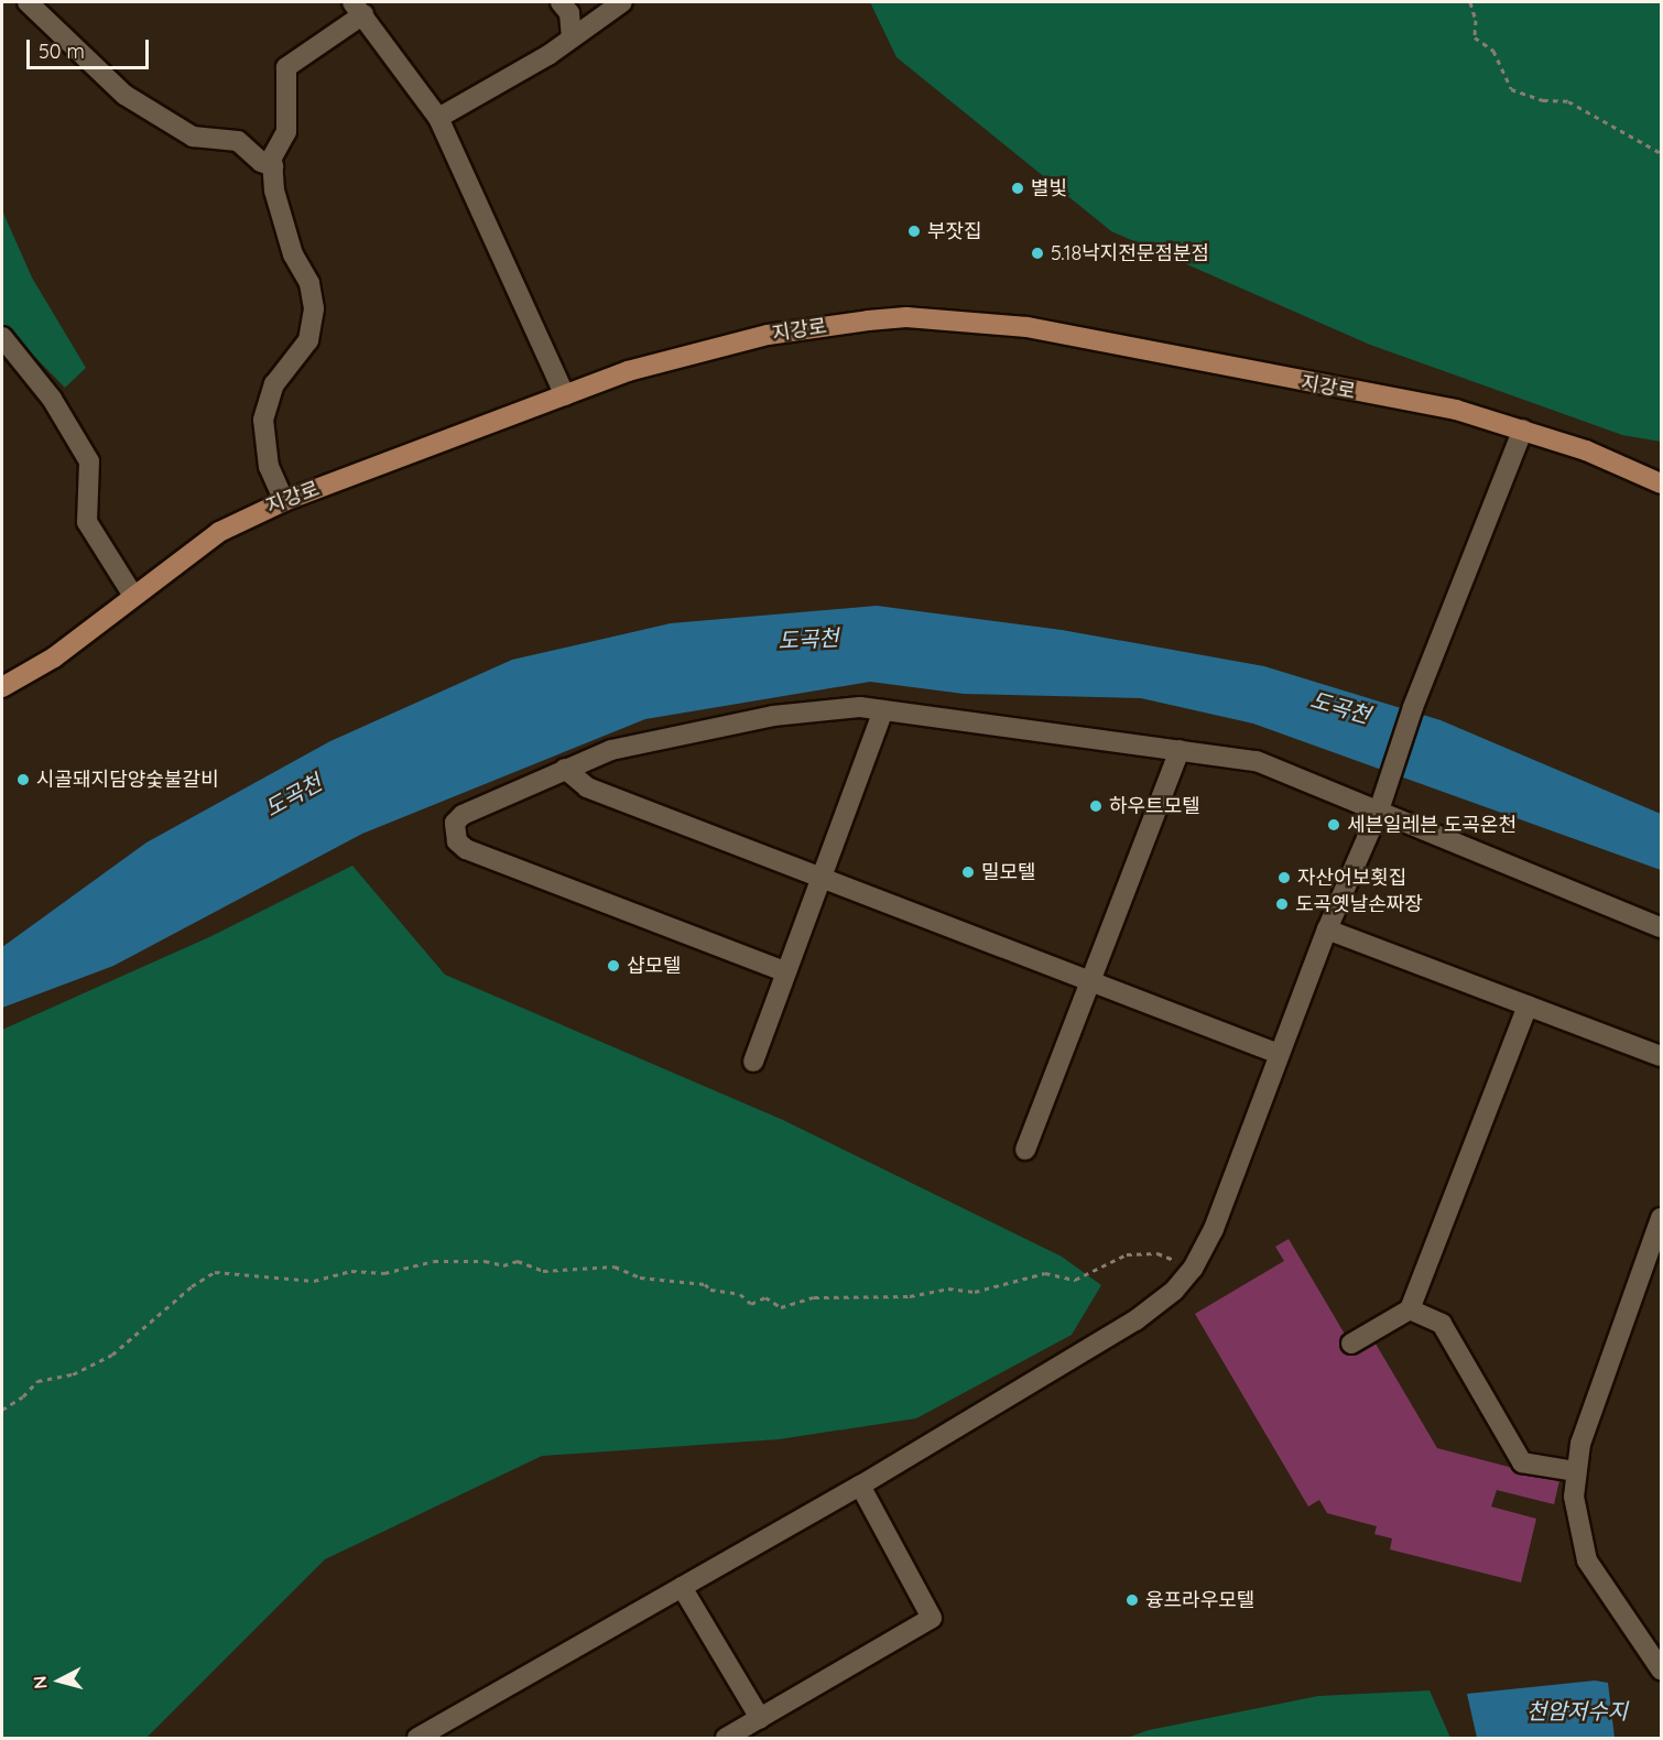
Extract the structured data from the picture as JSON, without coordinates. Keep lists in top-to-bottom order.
{
  "streets": {
    "main road": ["지강로"]
  },
  "water": ["도곡천", "천암저수지"],
  "places": [
    "별빛",
    "부잣집",
    "5.18낙지전문점분점",
    "시골돼지담양숯불갈비",
    "하우트모텔",
    "세븐일레븐 도곡온천",
    "밀모텔",
    "자산어보횟집",
    "도곡옛날손짜장",
    "샵모텔",
    "융프라우모텔"
  ],
  "scale_bar": "50 m",
  "north": "left"
}
